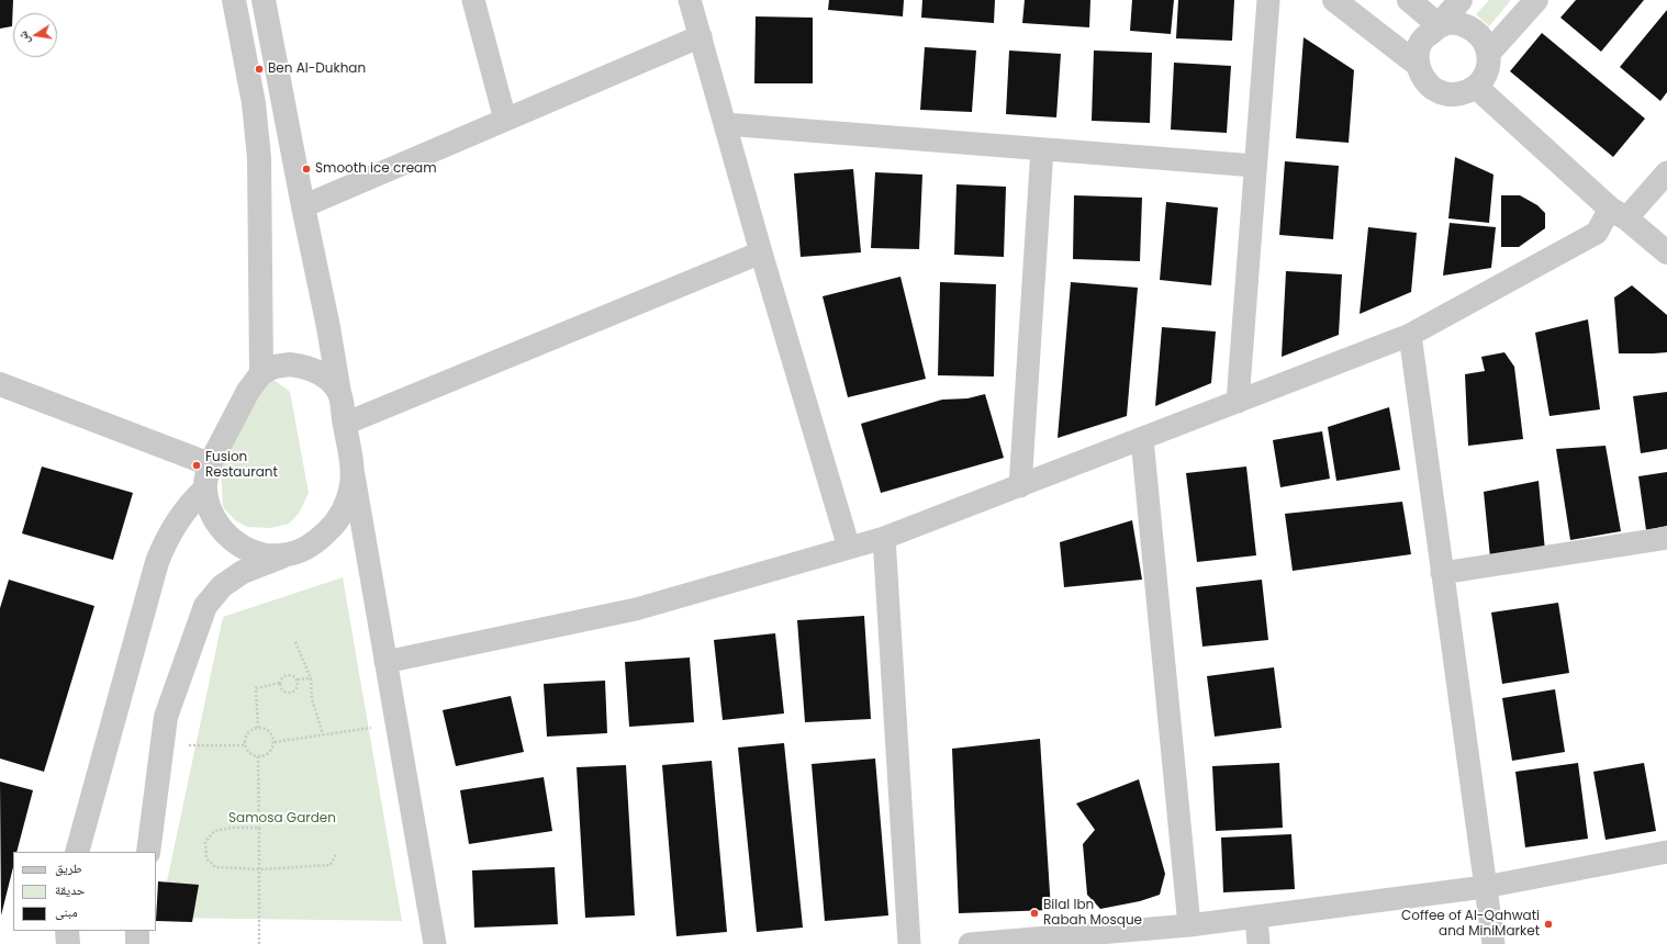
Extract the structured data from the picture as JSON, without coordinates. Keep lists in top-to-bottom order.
{
  "parks": ["Samosa Garden"],
  "places": [
    "Ben Al-Dukhan",
    "Smooth ice cream",
    "Fusion Restaurant",
    "Bilal Ibn Rabah Mosque",
    "Coffee of Al-Qahwati and MiniMarket"
  ],
  "legend": ["طريق", "حديقة", "مبنى"],
  "north": "left"
}
